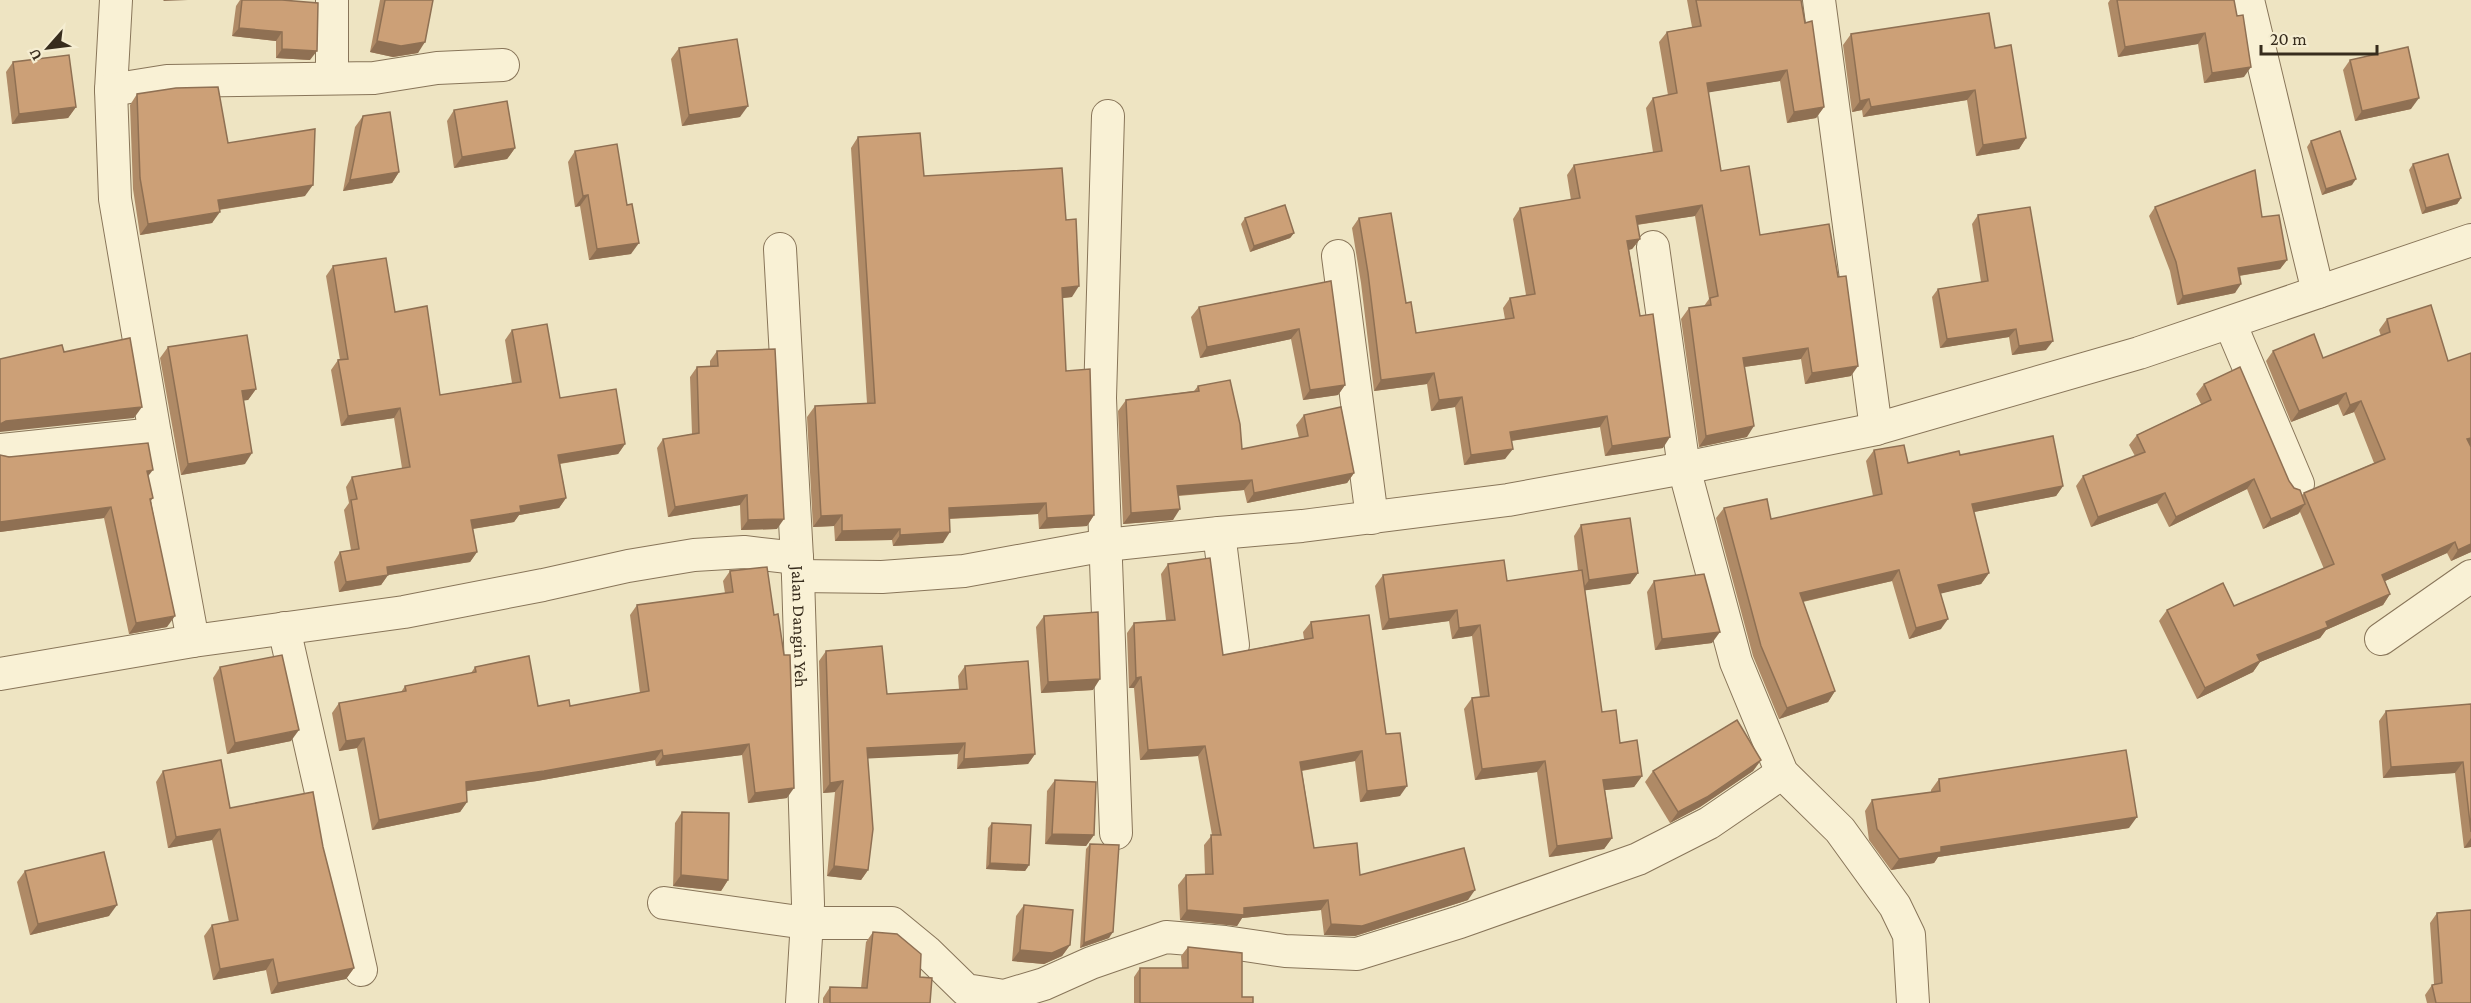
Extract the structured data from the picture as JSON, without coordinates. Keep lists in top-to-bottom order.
{
  "streets": {
    "street": ["Jalan Dangin Yeh"]
  },
  "scale_bar": "20 m",
  "north": "bottom left"
}
